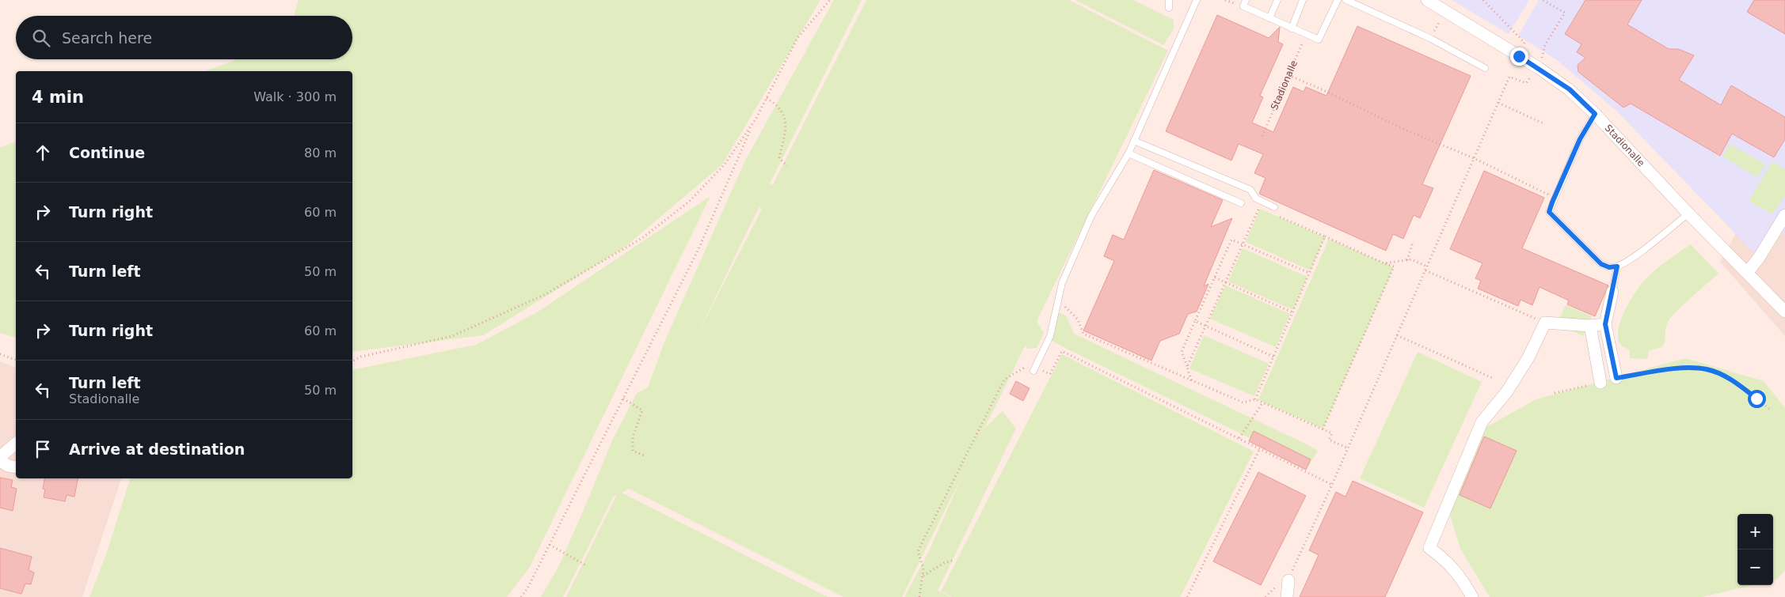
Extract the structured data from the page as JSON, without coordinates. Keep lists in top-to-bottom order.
{
  "streets": {
    "street": ["Stadionalle"]
  },
  "page": {
    "search": "Search here",
    "heading": ["4 min", "Walk · 300 m"],
    "list": [
      ["Continue", "80 m"],
      ["Turn right", "60 m"],
      ["Turn left", "50 m"],
      ["Turn right", "60 m"],
      ["Turn left", "Stadionalle", "50 m"],
      "Arrive at destination"
    ],
    "map_buttons": ["+", "−"]
  }
}
